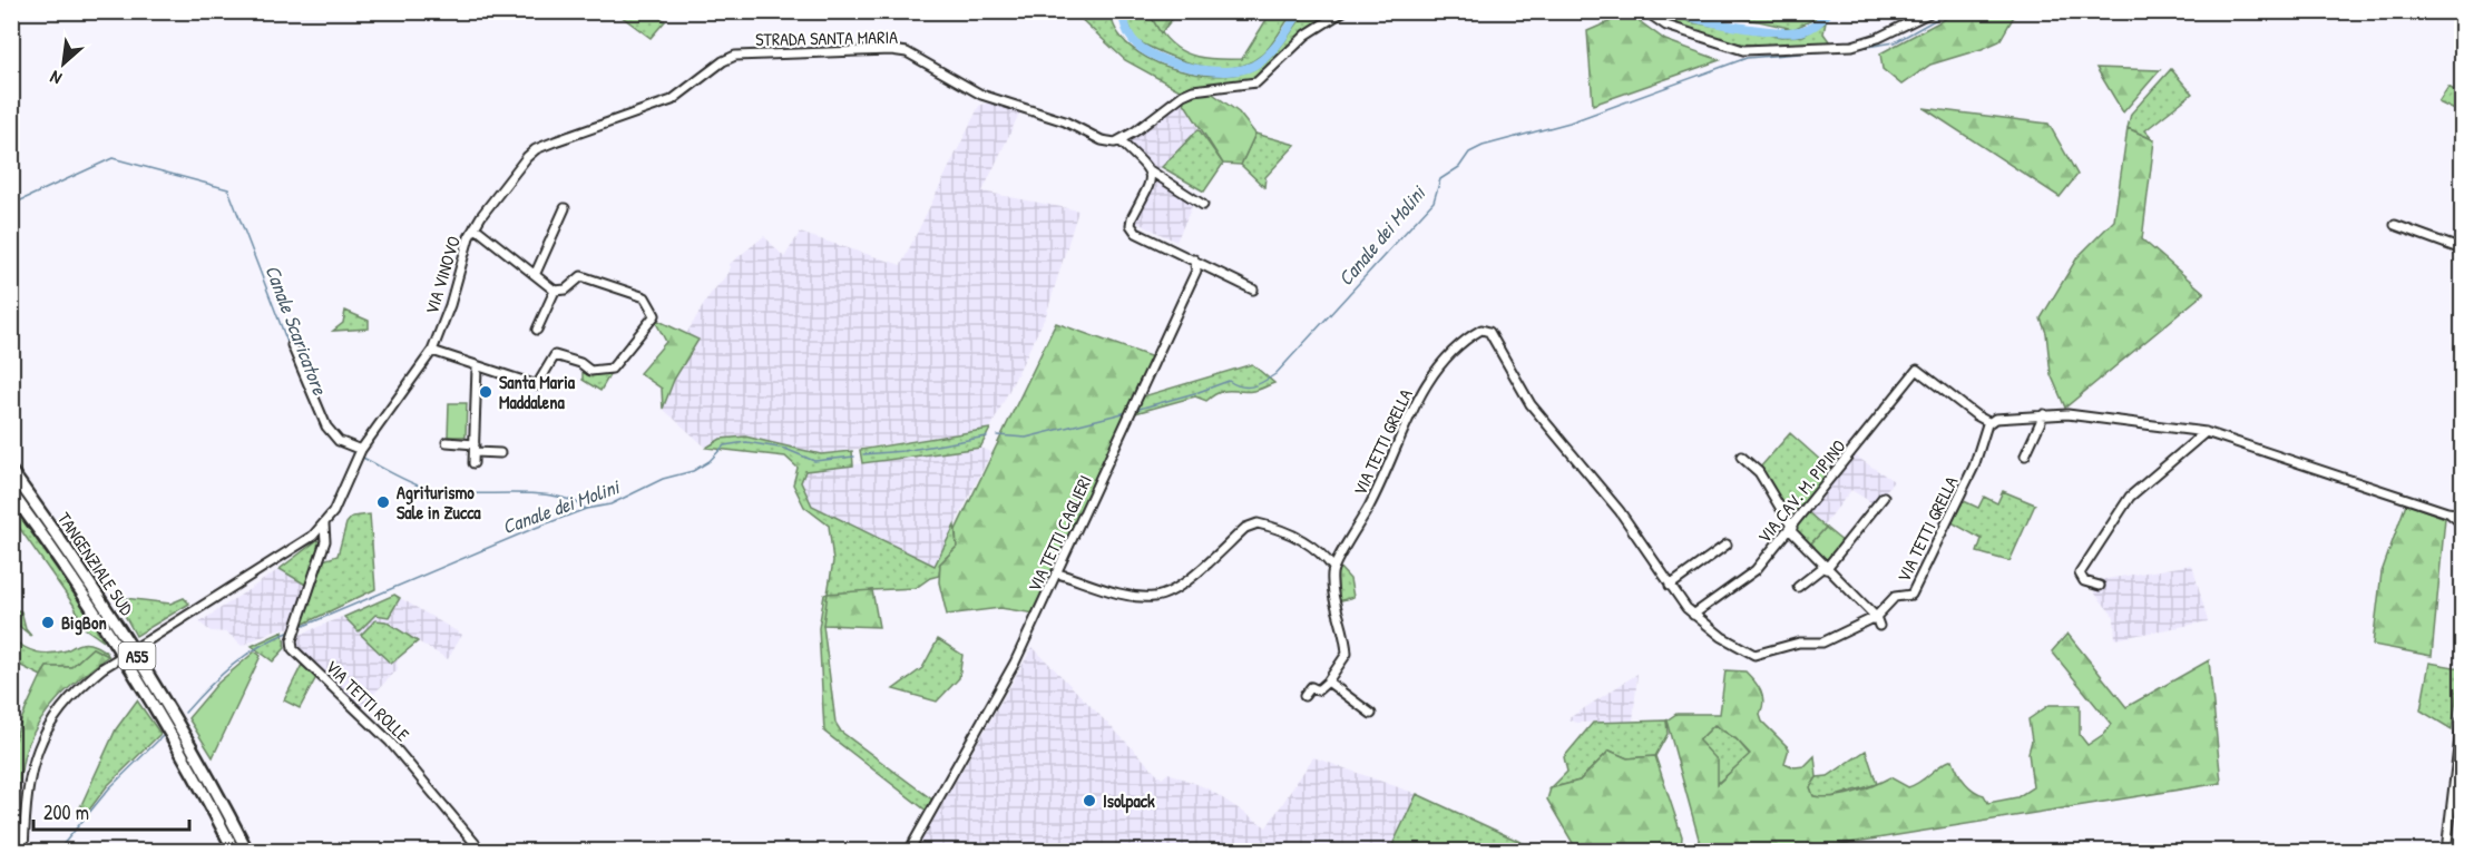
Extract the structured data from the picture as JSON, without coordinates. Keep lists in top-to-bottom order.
{
  "streets": {
    "highway": ["TANGENZIALE SUD", "A55"],
    "street": [
      "STRADA SANTA MARIA",
      "VIA VINOVO",
      "VIA TETTI GRELLA",
      "VIA CAV. M. PIPINO",
      "VIA TETTI CAGLIERI",
      "VIA TETTI ROLLE"
    ]
  },
  "crossings": [
    ["STRADA SANTA MARIA", "VIA VINOVO"],
    ["VIA VINOVO", "VIA TETTI ROLLE"],
    ["VIA TETTI GRELLA", "VIA CAV. M. PIPINO"]
  ],
  "water": ["Canale dei Molini", "Canale Scaricatore"],
  "places": [
    "Santa Maria Maddalena",
    "Agriturismo Sale in Zucca",
    "BigBon",
    "Isolpack"
  ],
  "scale_bar": "200 m",
  "north": "bottom left"
}
